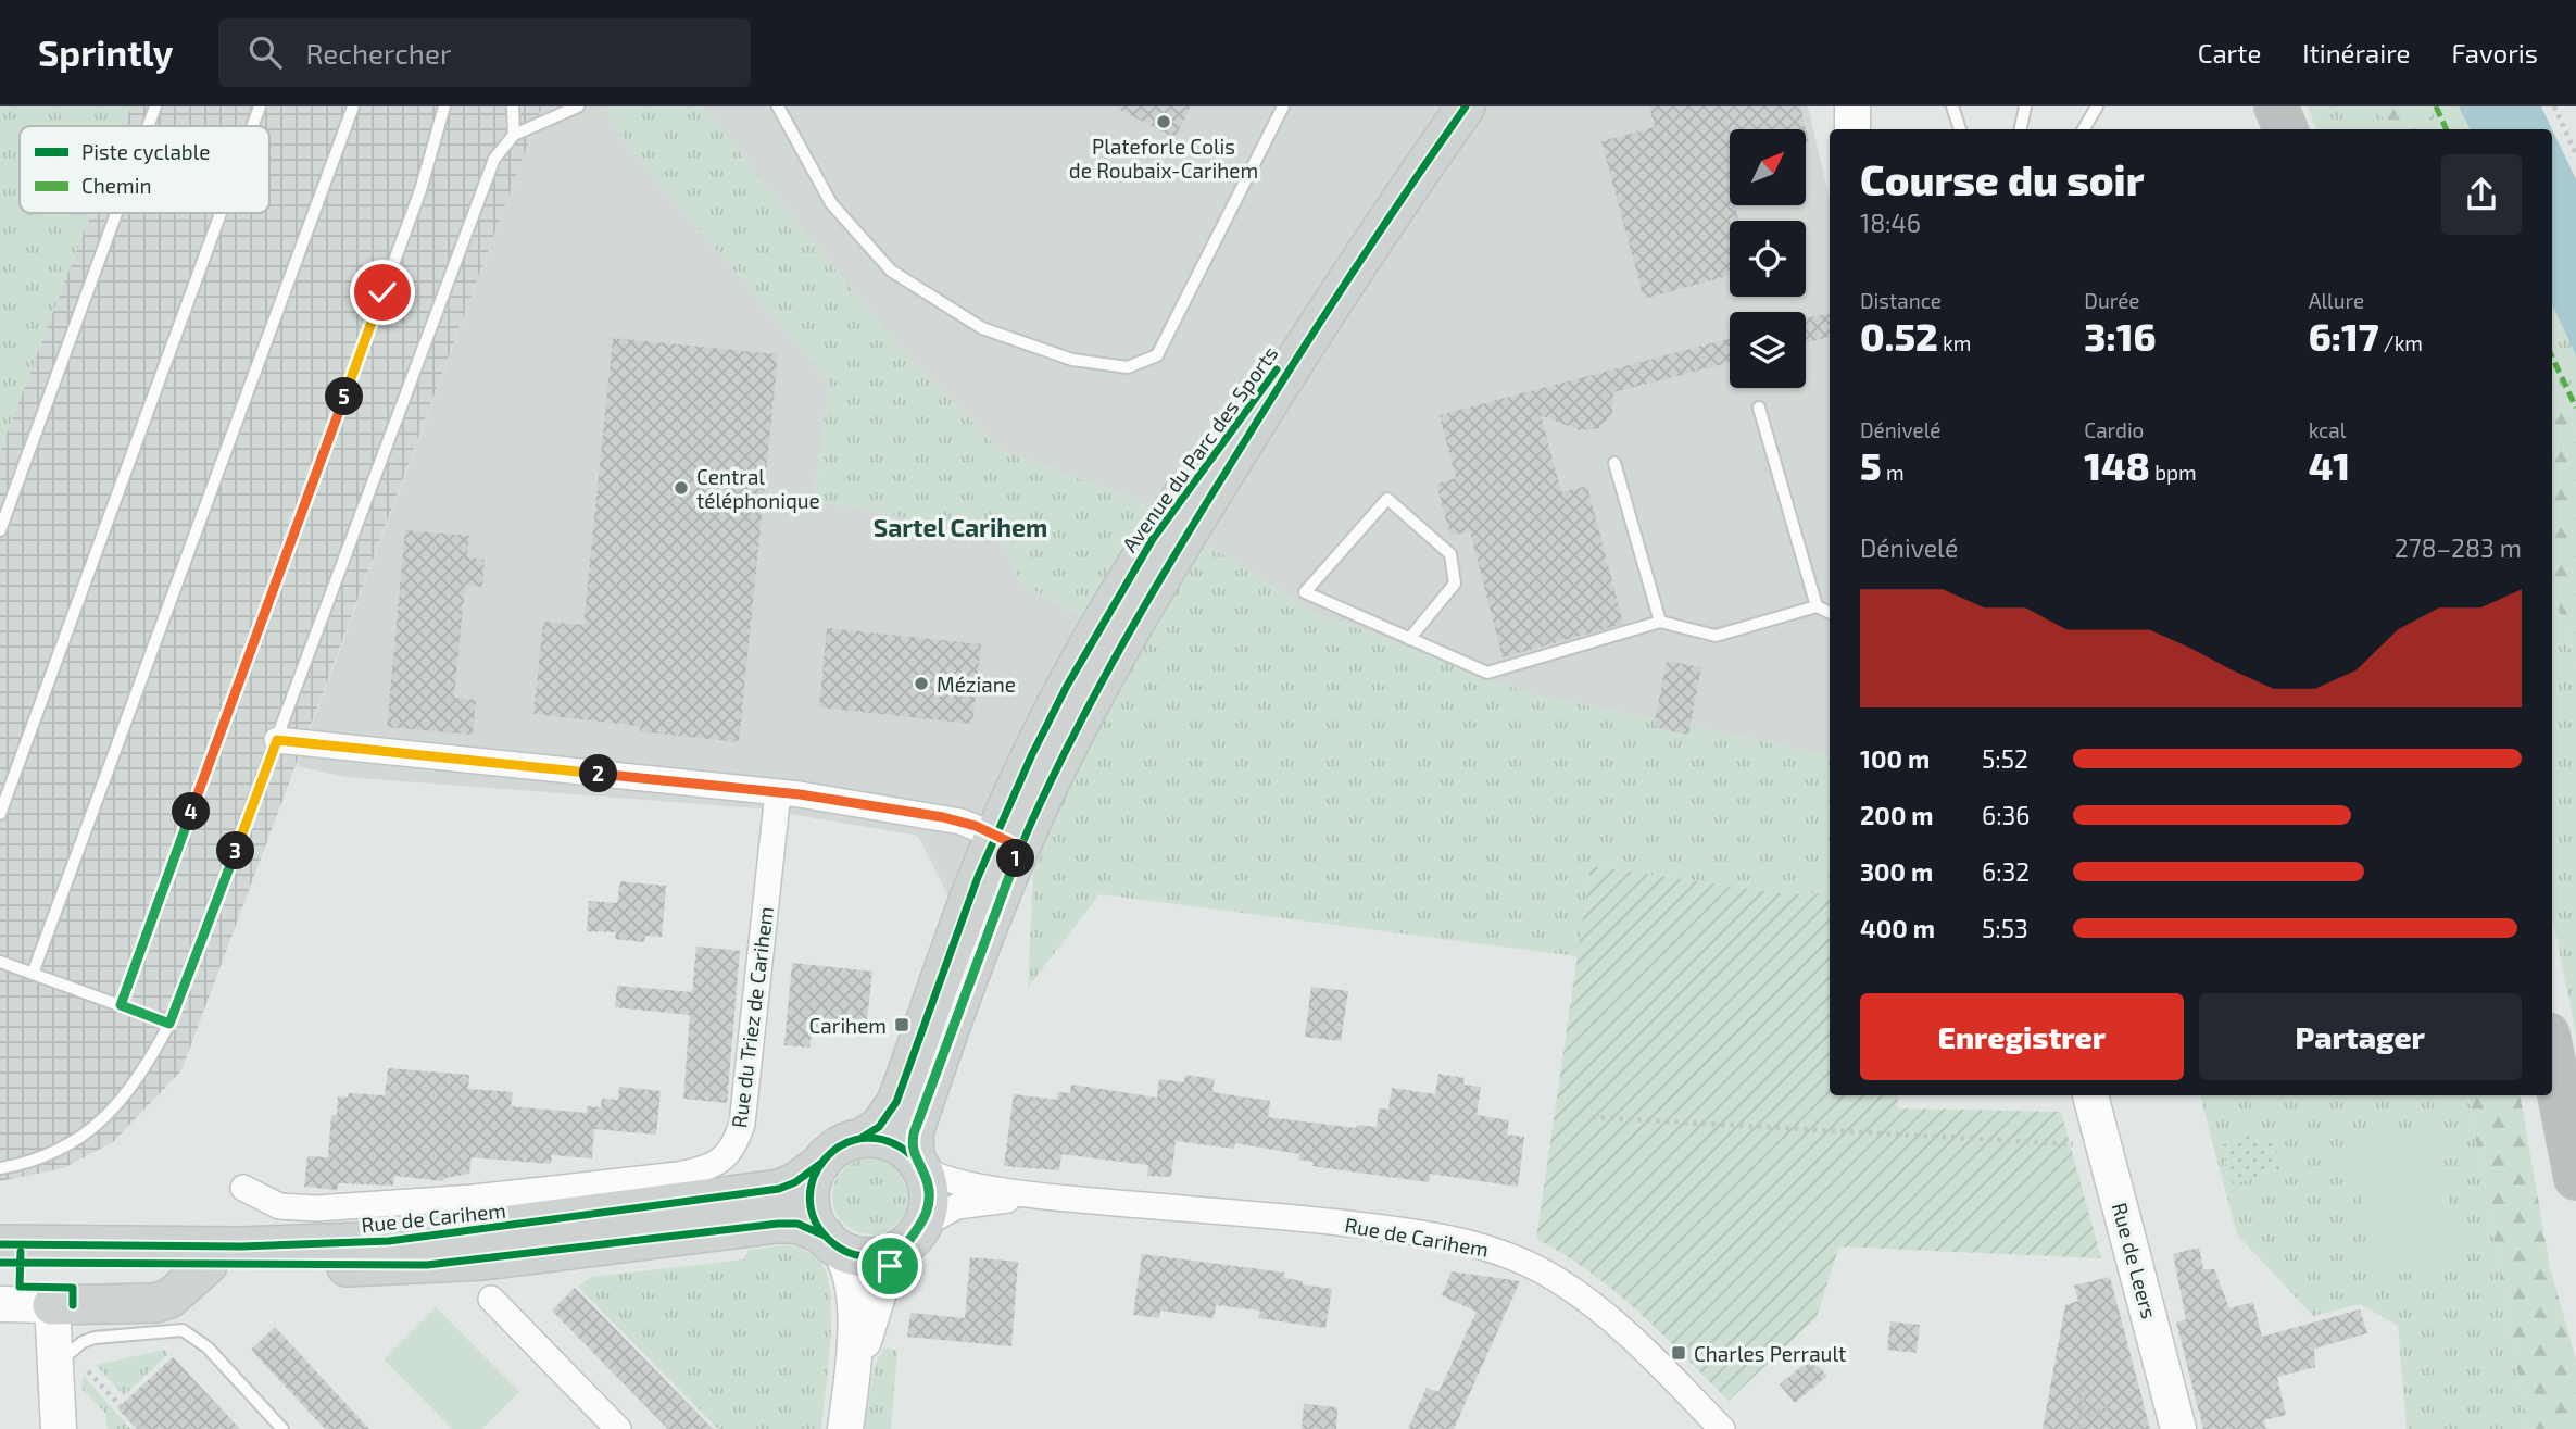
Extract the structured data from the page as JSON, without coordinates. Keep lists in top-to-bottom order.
{
  "streets": {
    "main road": ["Avenue du Parc des Sports", "Rue de Carihem"],
    "street": ["Rue du Triez de Carihem", "Rue de Leers"]
  },
  "crossings": [
    ["Avenue du Parc des Sports", "Rue de Carihem"]
  ],
  "districts": ["Sartel Carihem"],
  "places": {
    "other": ["Plateforle Colis de Roubaix-Carihem", "Central téléphonique", "Méziane"],
    "transit": ["Carihem", "Charles Perrault"]
  },
  "legend": ["Piste cyclable", "Chemin"],
  "north": "top right",
  "page": {
    "header": "Sprintly",
    "search": "Rechercher",
    "nav": ["Carte", "Itinéraire", "Favoris"],
    "heading": ["Course du soir", "18:46"],
    "stats": [
      ["Distance", "0.52 km"],
      ["Durée", "3:16"],
      ["Allure", "6:17 /km"],
      ["Dénivelé", "5 m"],
      ["Cardio", "148 bpm"],
      ["kcal", "41"]
    ],
    "pins": [
      "5",
      "2",
      "4",
      "3",
      "1"
    ],
    "chart": ["Dénivelé", "278–283 m"],
    "list": [
      {
        "name": "100 m",
        "note": "5:52"
      },
      {
        "name": "200 m",
        "note": "6:36"
      },
      {
        "name": "300 m",
        "note": "6:32"
      },
      {
        "name": "400 m",
        "note": "5:53"
      }
    ],
    "buttons": ["Enregistrer", "Partager"]
  }
}
